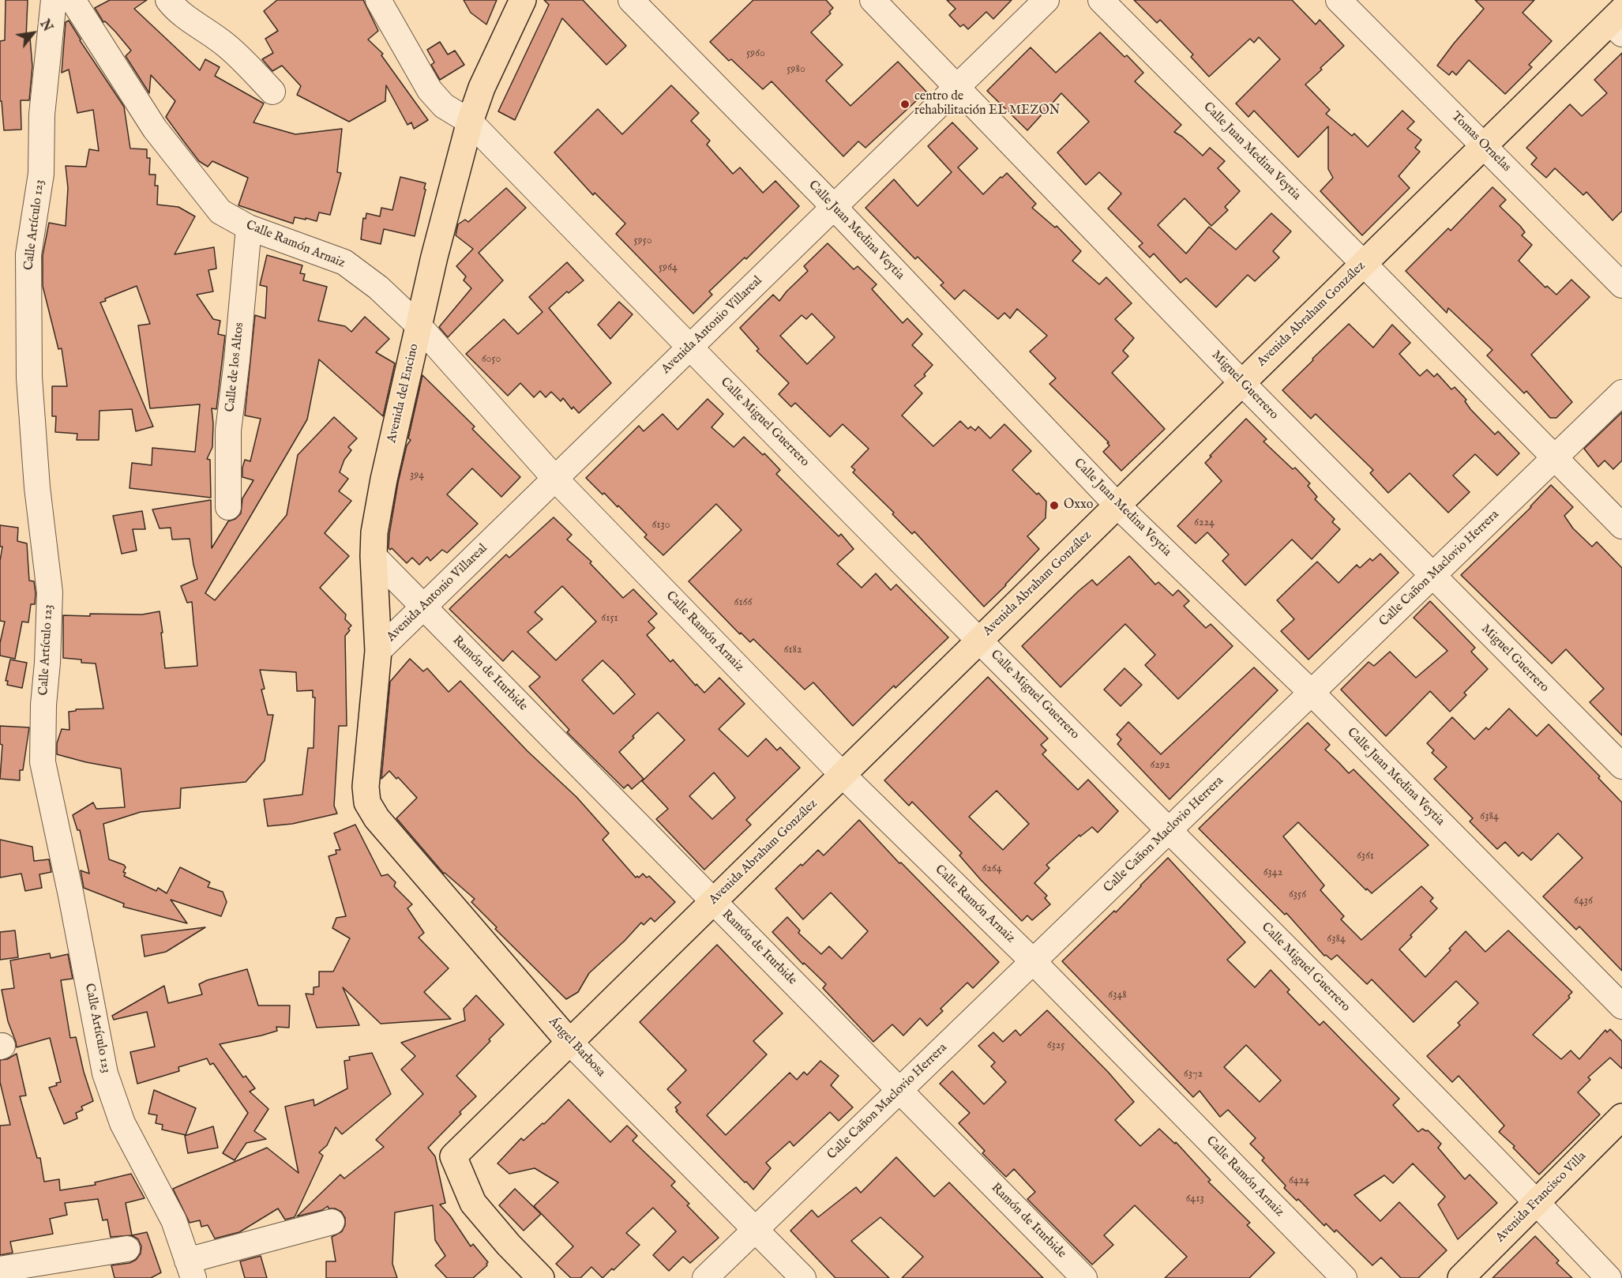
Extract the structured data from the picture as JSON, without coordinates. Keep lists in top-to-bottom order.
{
  "streets": {
    "main road": [
      "Avenida Abraham González",
      "Avenida del Encino",
      "Ángel Barbosa",
      "Avenida Francisco Villa"
    ],
    "street": [
      "Tomas Ornelas",
      "Calle Juan Medina Veytia",
      "Calle Artículo 123",
      "Calle Ramón Arnaiz",
      "Avenida Antonio Villareal",
      "Calle de los Altos",
      "Miguel Guerrero",
      "Calle Miguel Guerrero",
      "Calle Cañon Maclovio Herrera",
      "Ramón de Iturbide"
    ]
  },
  "crossings": [
    ["Tomas Ornelas", "Avenida Abraham González"],
    ["Calle Juan Medina Veytia", "Avenida Abraham González"],
    ["Calle Juan Medina Veytia", "Avenida Antonio Villareal"],
    ["Calle Juan Medina Veytia", "Calle Cañon Maclovio Herrera"],
    ["Calle Ramón Arnaiz", "Avenida Abraham González"],
    ["Calle Ramón Arnaiz", "Avenida Antonio Villareal"],
    ["Calle Ramón Arnaiz", "Calle de los Altos"],
    ["Calle Ramón Arnaiz", "Avenida del Encino"],
    ["Calle Ramón Arnaiz", "Calle Cañon Maclovio Herrera"],
    ["Avenida Abraham González", "Miguel Guerrero"],
    ["Avenida Abraham González", "Calle Miguel Guerrero"],
    ["Avenida Abraham González", "Ramón de Iturbide"],
    ["Avenida Abraham González", "Ángel Barbosa"],
    ["Avenida Antonio Villareal", "Miguel Guerrero"],
    ["Avenida Antonio Villareal", "Avenida del Encino"],
    ["Avenida Antonio Villareal", "Calle Miguel Guerrero"],
    ["Avenida Antonio Villareal", "Ramón de Iturbide"],
    ["Miguel Guerrero", "Calle Cañon Maclovio Herrera"],
    ["Avenida del Encino", "Calle Miguel Guerrero"],
    ["Avenida del Encino", "Ramón de Iturbide"],
    ["Avenida del Encino", "Ángel Barbosa"],
    ["Calle Miguel Guerrero", "Calle Cañon Maclovio Herrera"],
    ["Calle Miguel Guerrero", "Avenida Francisco Villa"],
    ["Calle Cañon Maclovio Herrera", "Ramón de Iturbide"],
    ["Calle Cañon Maclovio Herrera", "Ángel Barbosa"]
  ],
  "places": ["centro de rehabilitación EL MEZON", "Oxxo"],
  "house_numbers": [
    "5960",
    "5980",
    "5950",
    "5964",
    "6050",
    "394",
    "6224",
    "6130",
    "6166",
    "6151",
    "6182",
    "6292",
    "6384",
    "6361",
    "6264",
    "6342",
    "6356",
    "6436",
    "6384",
    "6348",
    "6325",
    "6372",
    "6424",
    "6413"
  ],
  "north": "top right"
}
